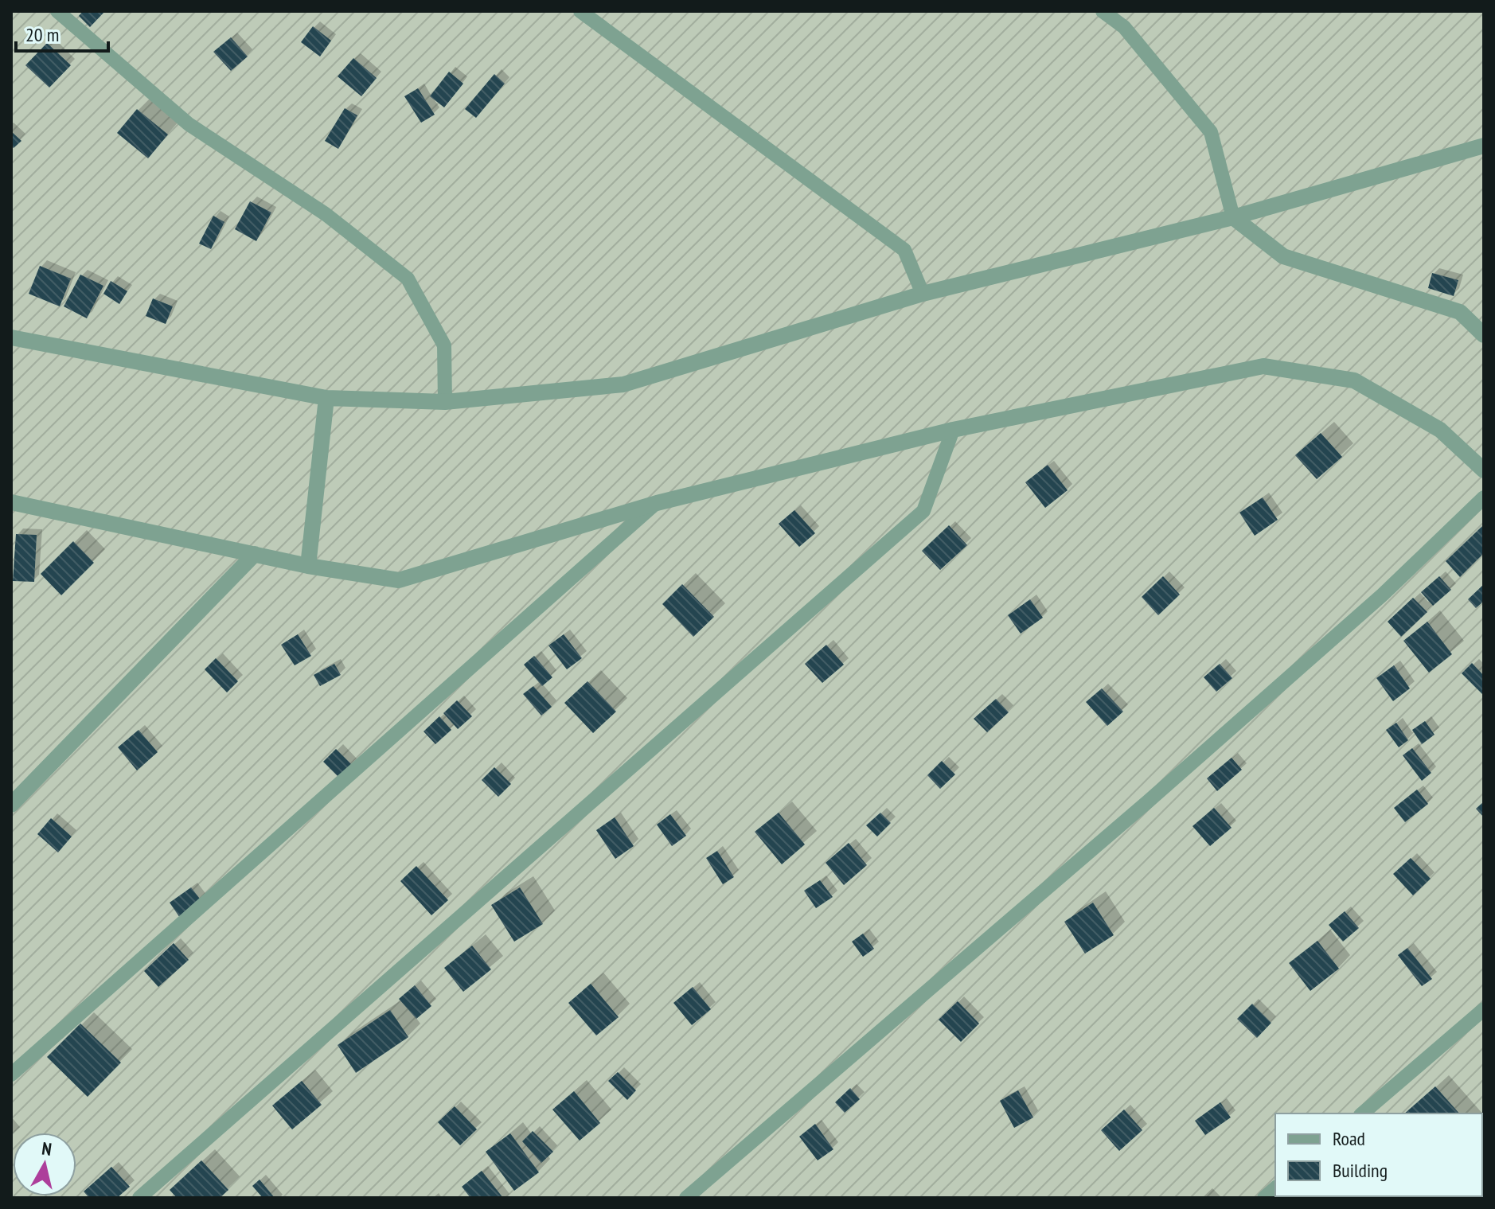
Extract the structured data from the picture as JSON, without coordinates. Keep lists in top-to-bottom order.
{
  "legend": ["Road", "Building"],
  "scale_bar": "20 m",
  "north": "top"
}
